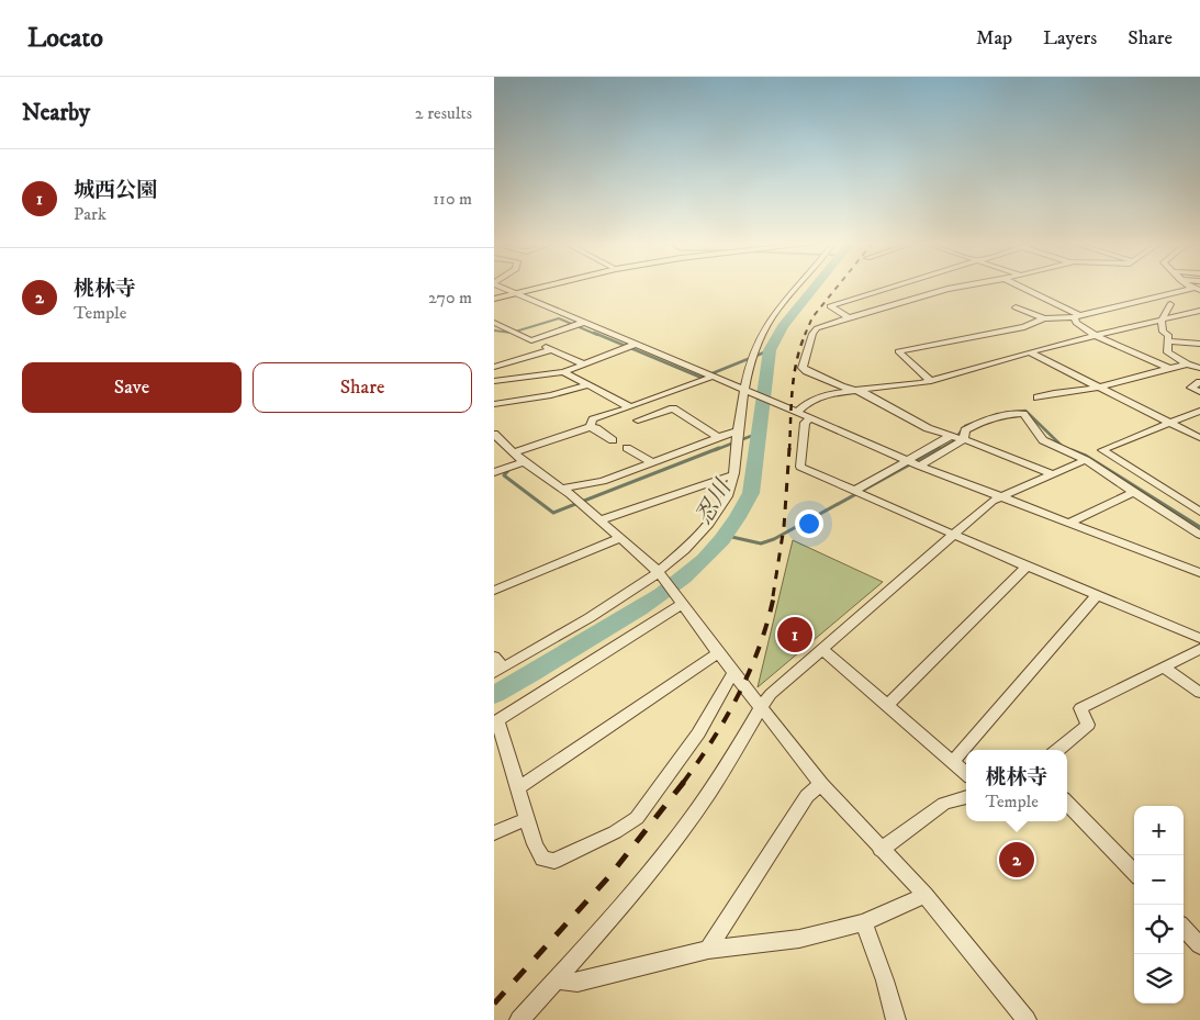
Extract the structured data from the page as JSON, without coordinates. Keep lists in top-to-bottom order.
{
  "water": ["忍川"],
  "page": {
    "header": "Locato",
    "nav": ["Map", "Layers", "Share"],
    "heading": ["Nearby", "2 results"],
    "list": [
      {
        "mark": "1",
        "name": "城西公園",
        "note": "Park",
        "value": "110 m"
      },
      {
        "mark": "2",
        "name": "桃林寺",
        "note": "Temple",
        "value": "270 m"
      }
    ],
    "buttons": ["Save", "Share"],
    "pins": ["1", "2"],
    "popup": ["桃林寺", "Temple"],
    "map_buttons": ["+", "−"]
  }
}
